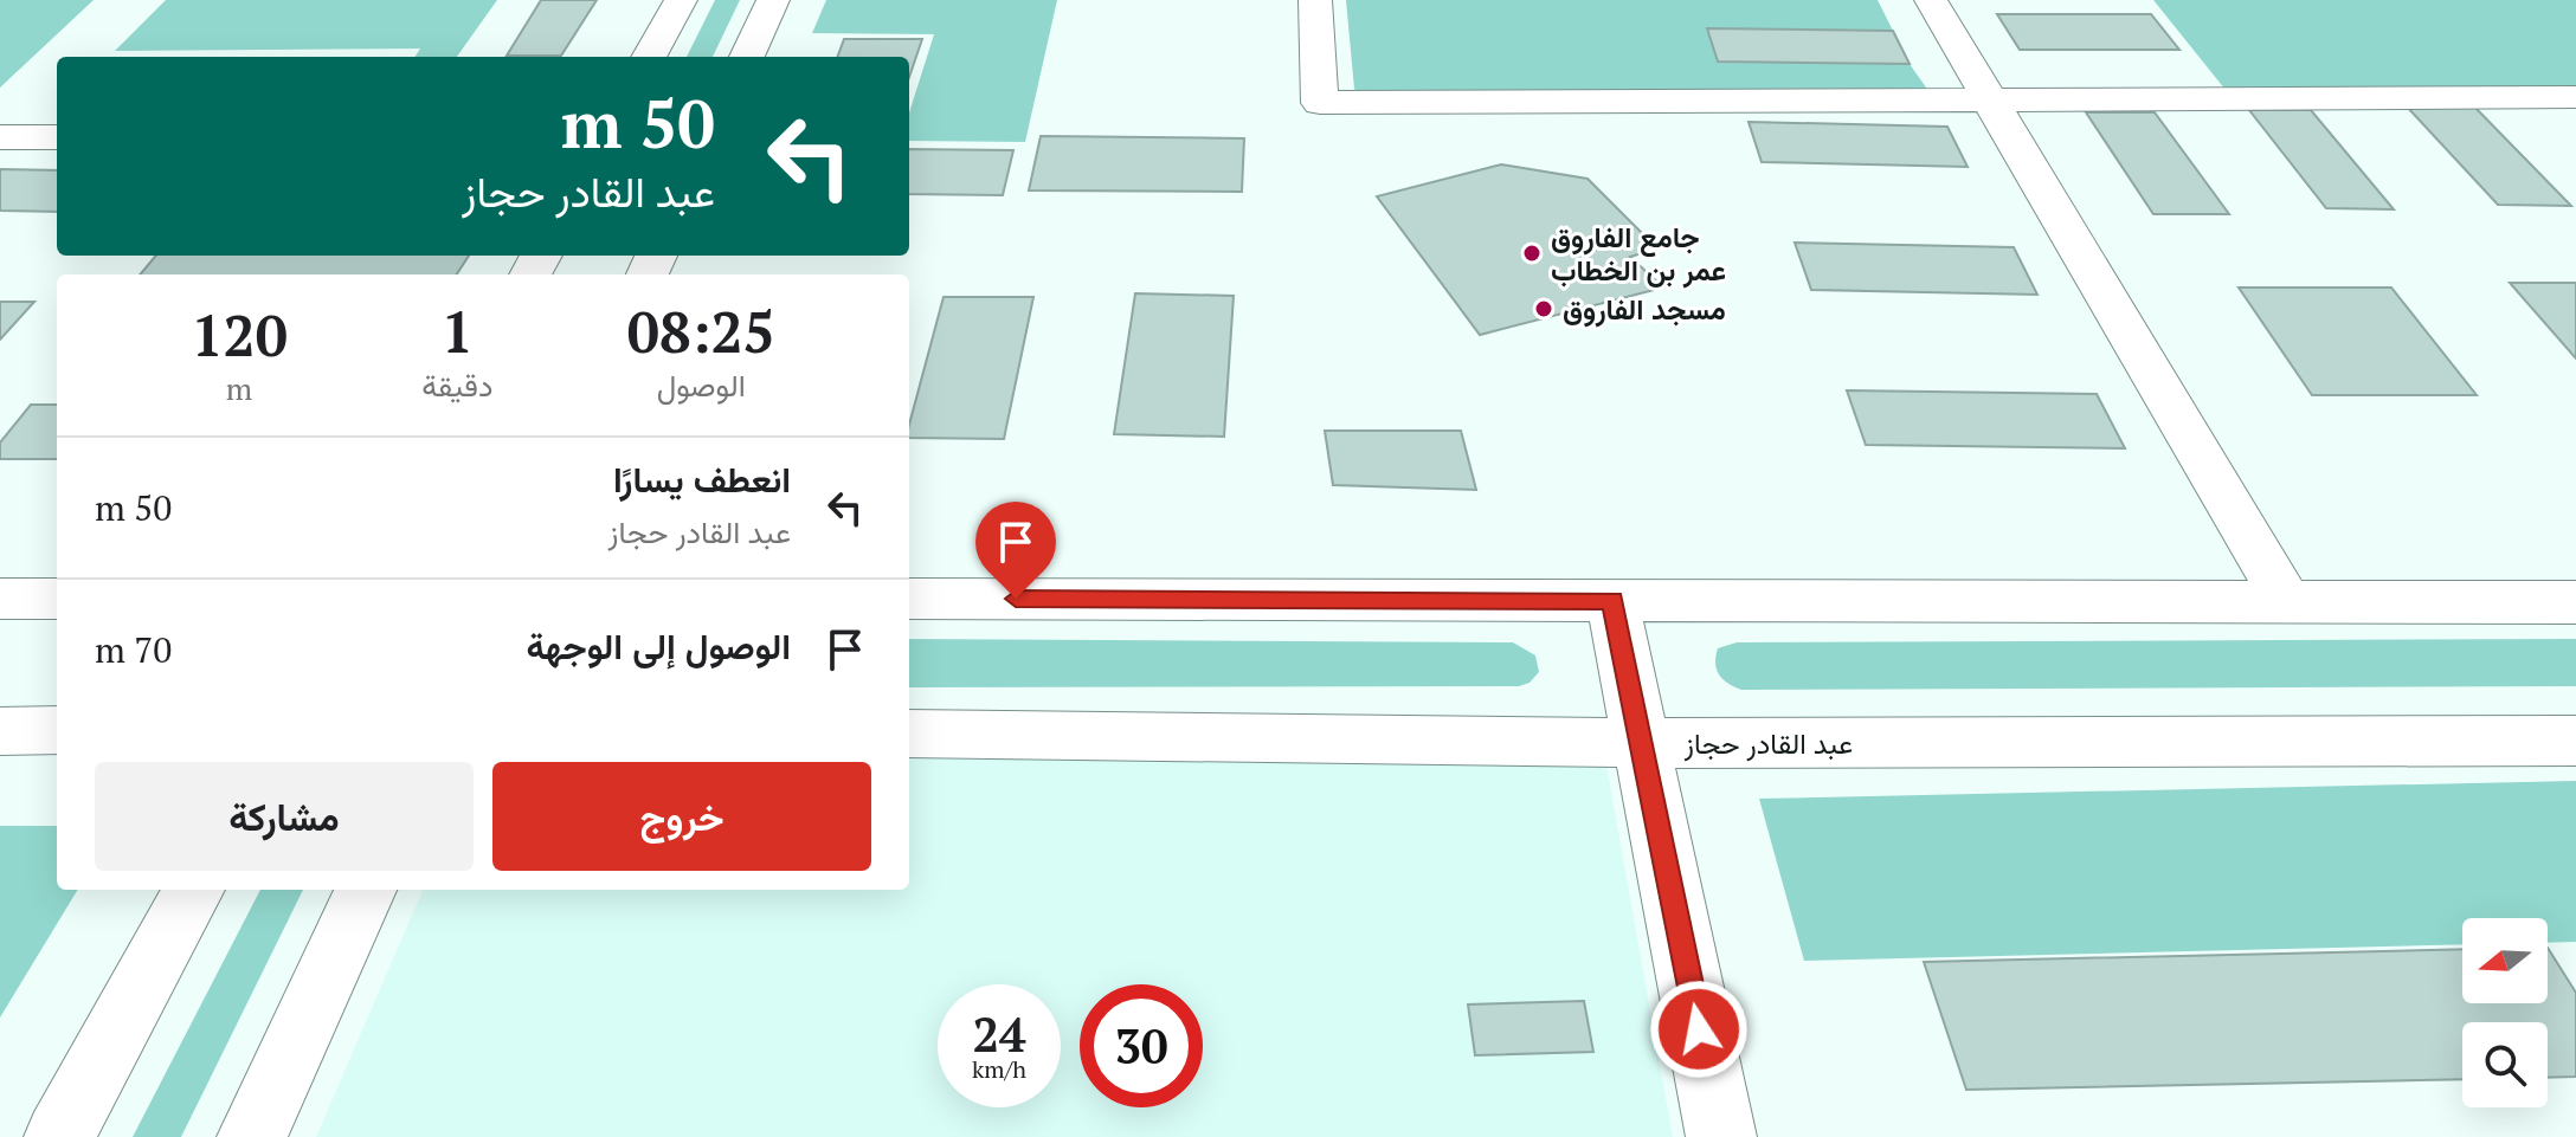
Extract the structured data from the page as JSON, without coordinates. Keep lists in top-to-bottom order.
{
  "streets": {
    "street": ["عبد القادر حجاز"]
  },
  "places": ["جامع الفاروق عمر بن الخطاب", "مسجد الفاروق"],
  "north": "left",
  "page": {
    "turn": ["50 m", "عبد القادر حجاز"],
    "eta": [
      "08:25",
      "الوصول",
      "1",
      "دقيقة",
      "120",
      "m"
    ],
    "list": [
      {
        "name": "انعطف يسارًا",
        "note": "عبد القادر حجاز",
        "value": "50 m"
      },
      {
        "name": "الوصول إلى الوجهة",
        "value": "70 m"
      }
    ],
    "buttons": ["خروج", "مشاركة"],
    "speed": "24 km/h",
    "limit": "30"
  }
}
